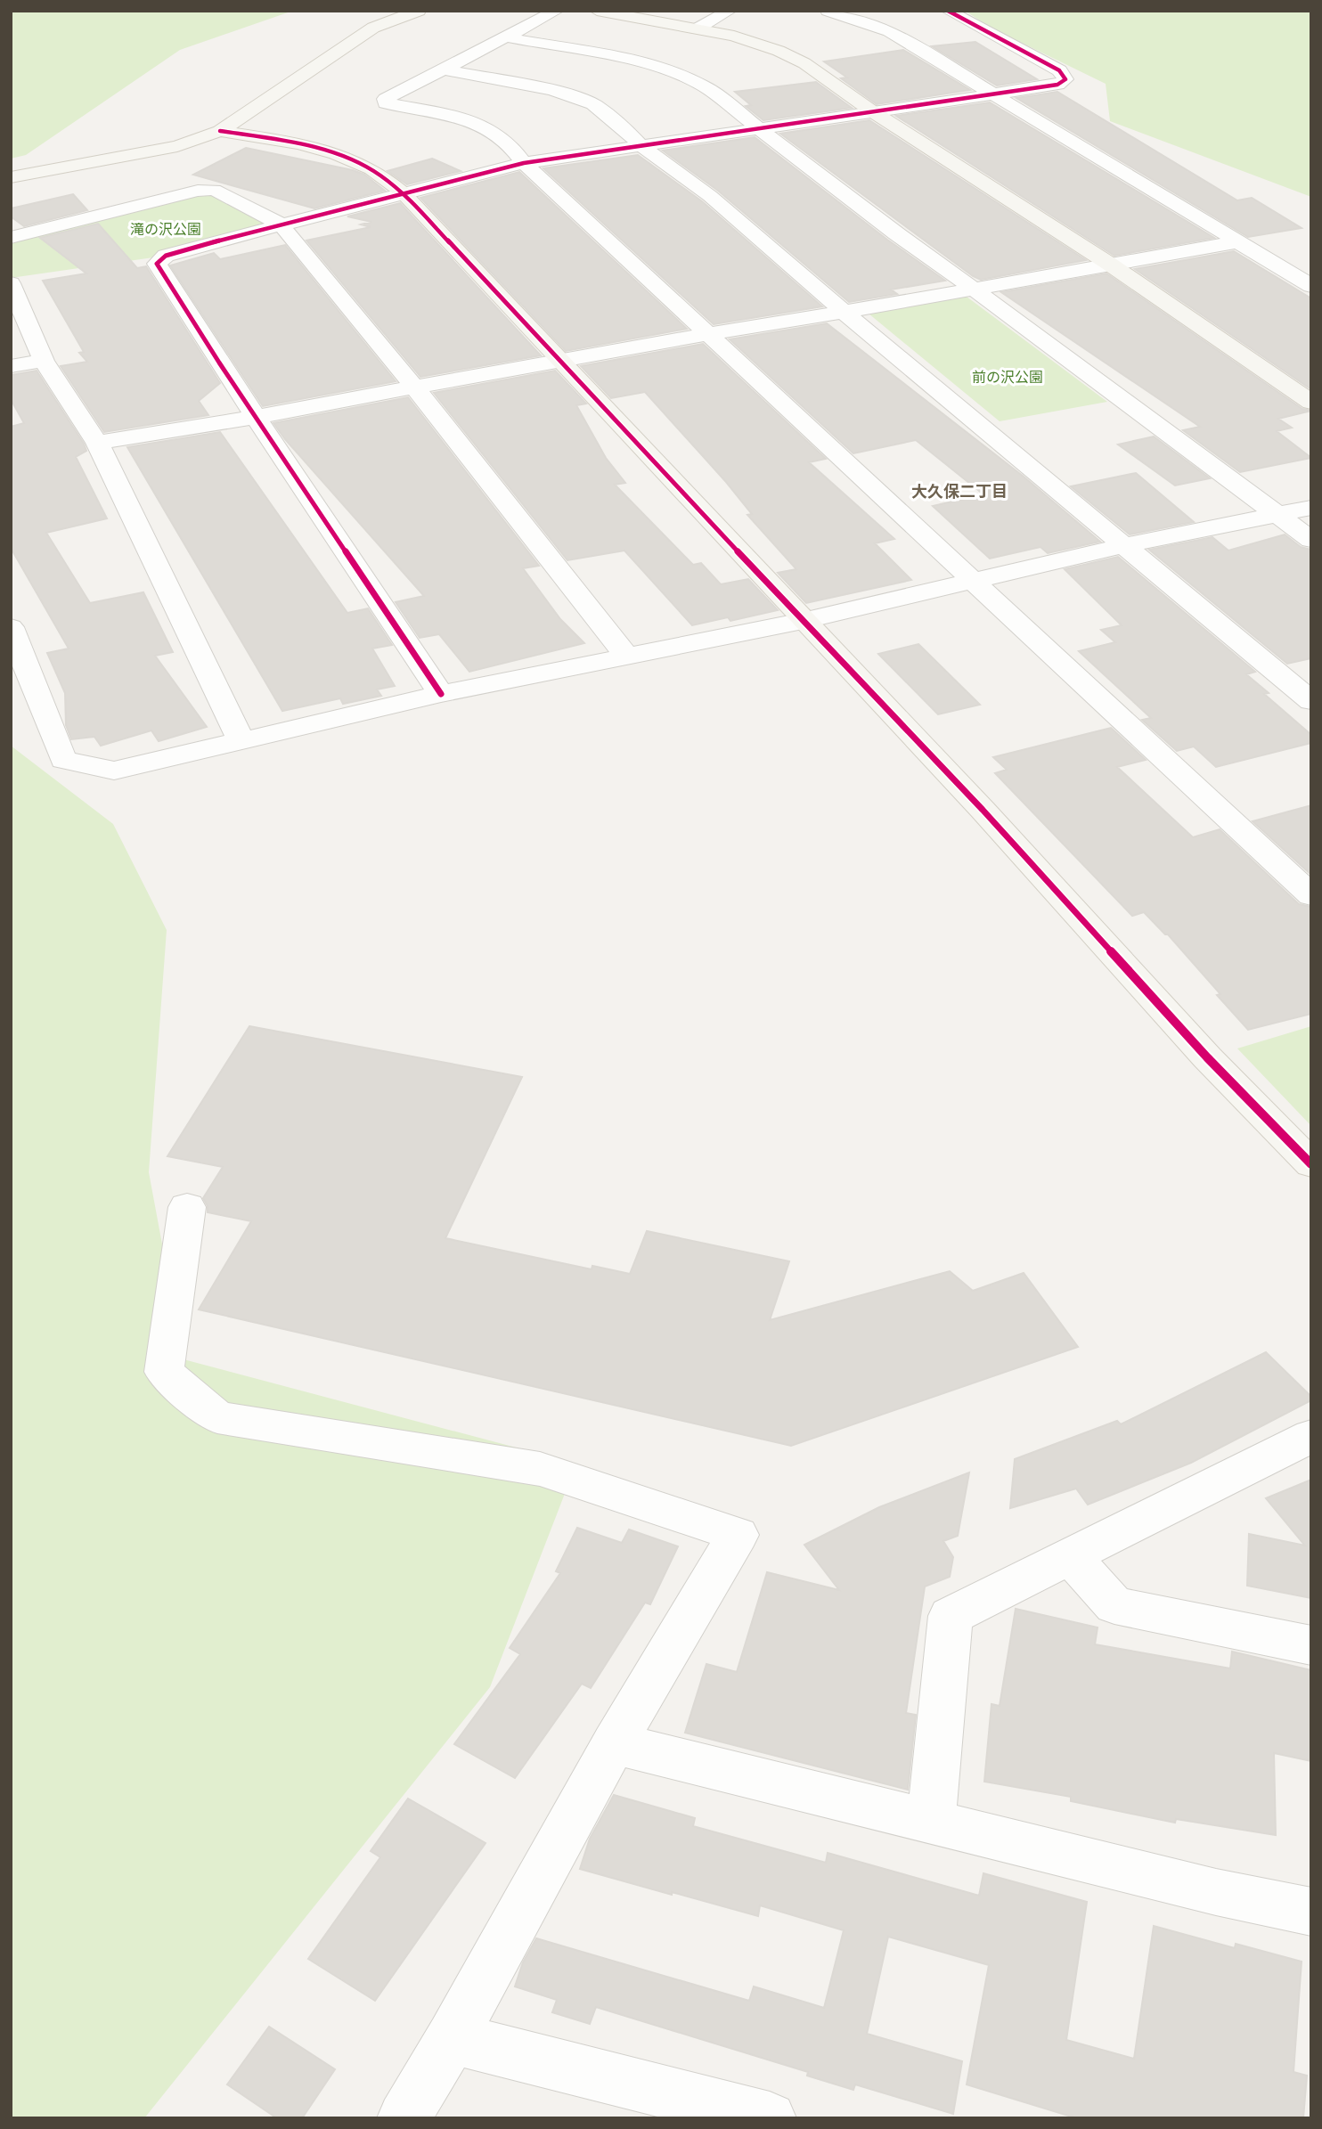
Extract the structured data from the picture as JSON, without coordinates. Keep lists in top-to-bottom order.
{
  "districts": ["大久保二丁目"],
  "parks": ["滝の沢公園", "前の沢公園"]
}
